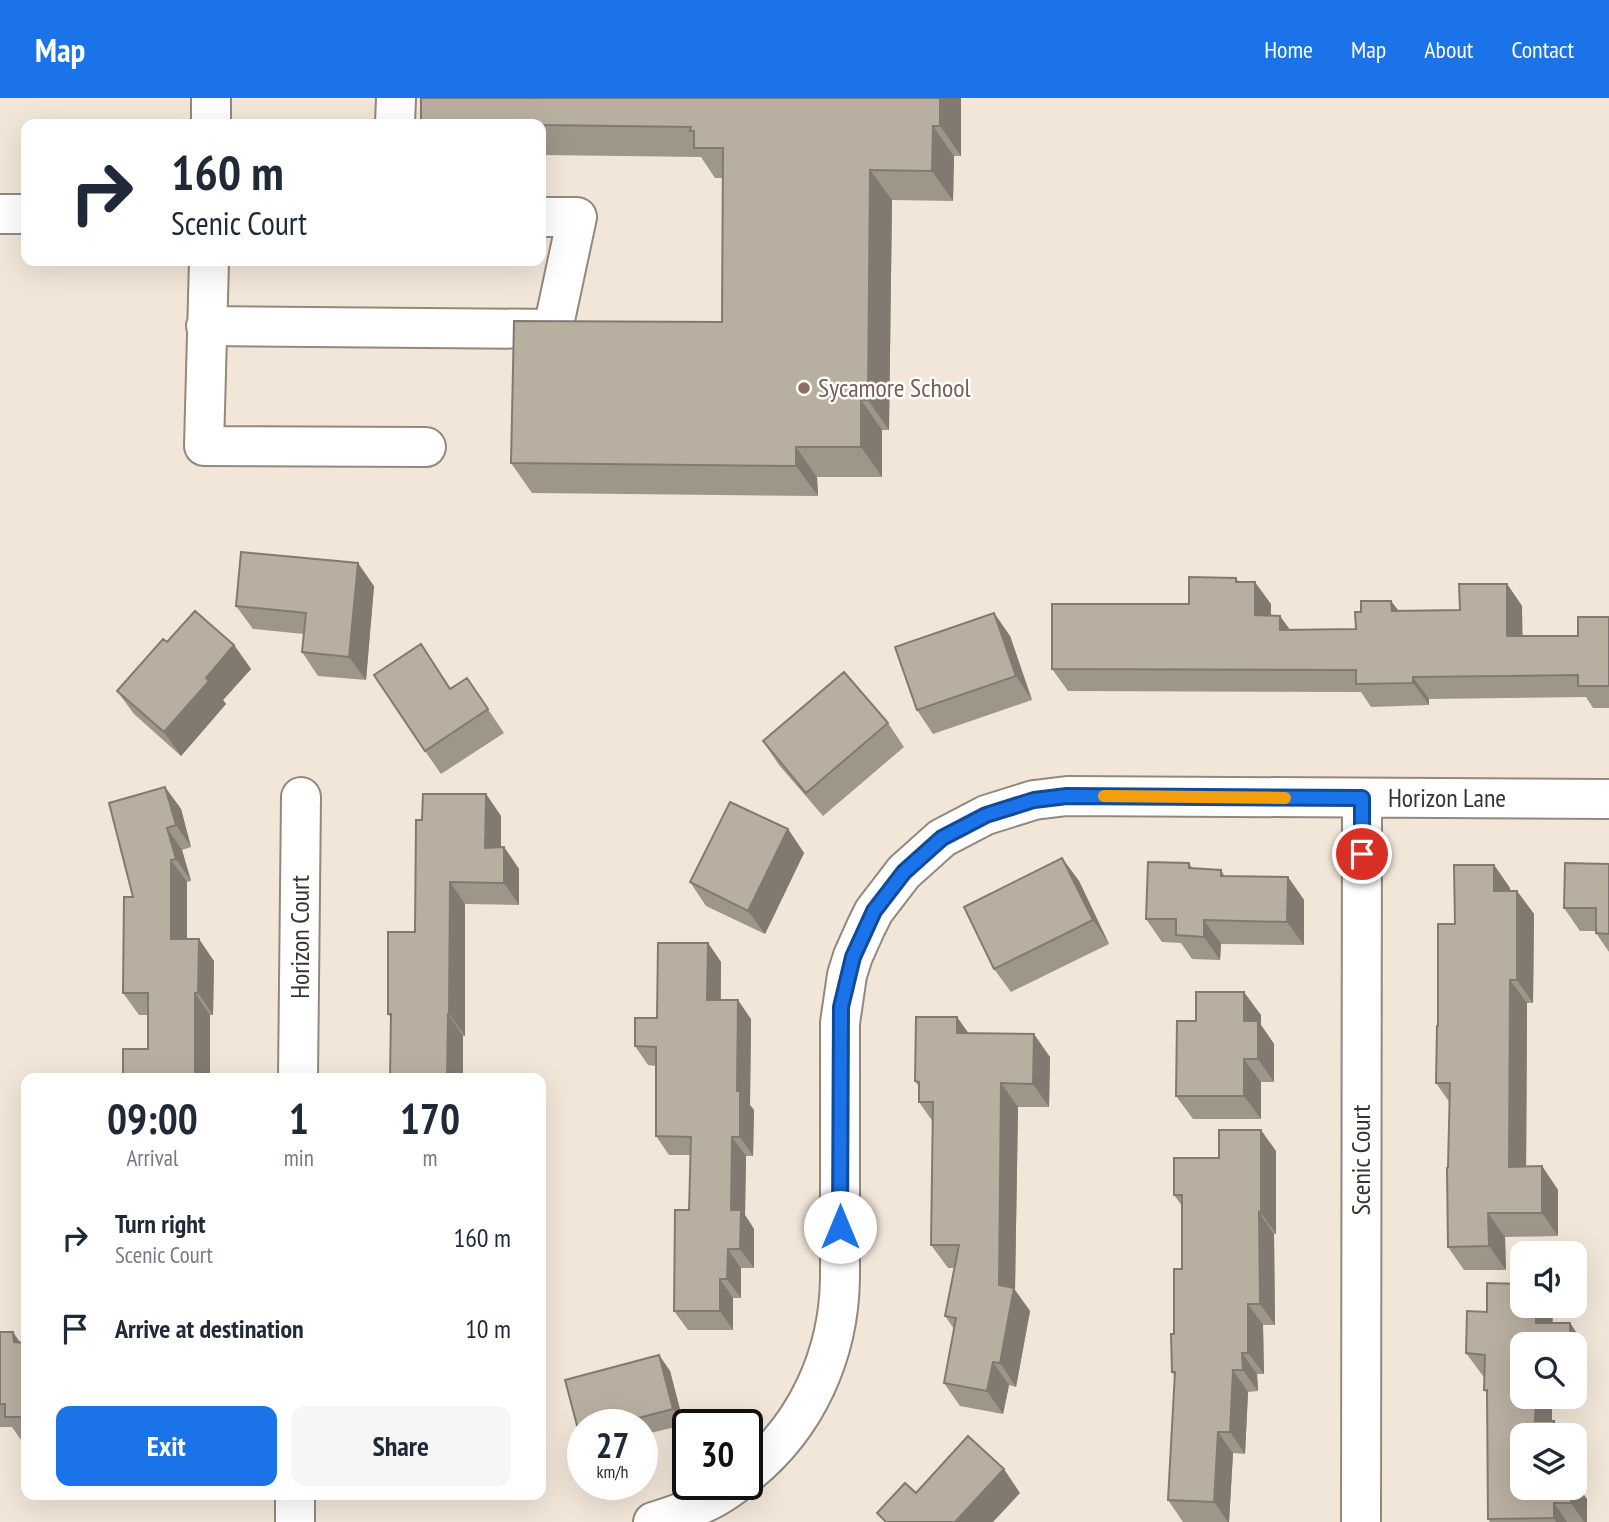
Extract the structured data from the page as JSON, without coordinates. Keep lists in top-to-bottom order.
{
  "streets": {
    "street": ["Horizon Lane", "Horizon Court", "Scenic Court"]
  },
  "crossings": [
    ["Horizon Lane", "Scenic Court"]
  ],
  "places": ["Sycamore School"],
  "page": {
    "header": "Map",
    "nav": [
      "Home",
      "Map",
      "About",
      "Contact"
    ],
    "turn": ["160 m", "Scenic Court"],
    "eta": [
      "09:00",
      "Arrival",
      "1",
      "min",
      "170",
      "m"
    ],
    "list": [
      {
        "name": "Turn right",
        "note": "Scenic Court",
        "value": "160 m"
      },
      {
        "name": "Arrive at destination",
        "value": "10 m"
      }
    ],
    "buttons": ["Exit", "Share"],
    "speed": "27 km/h",
    "limit": "30"
  }
}
